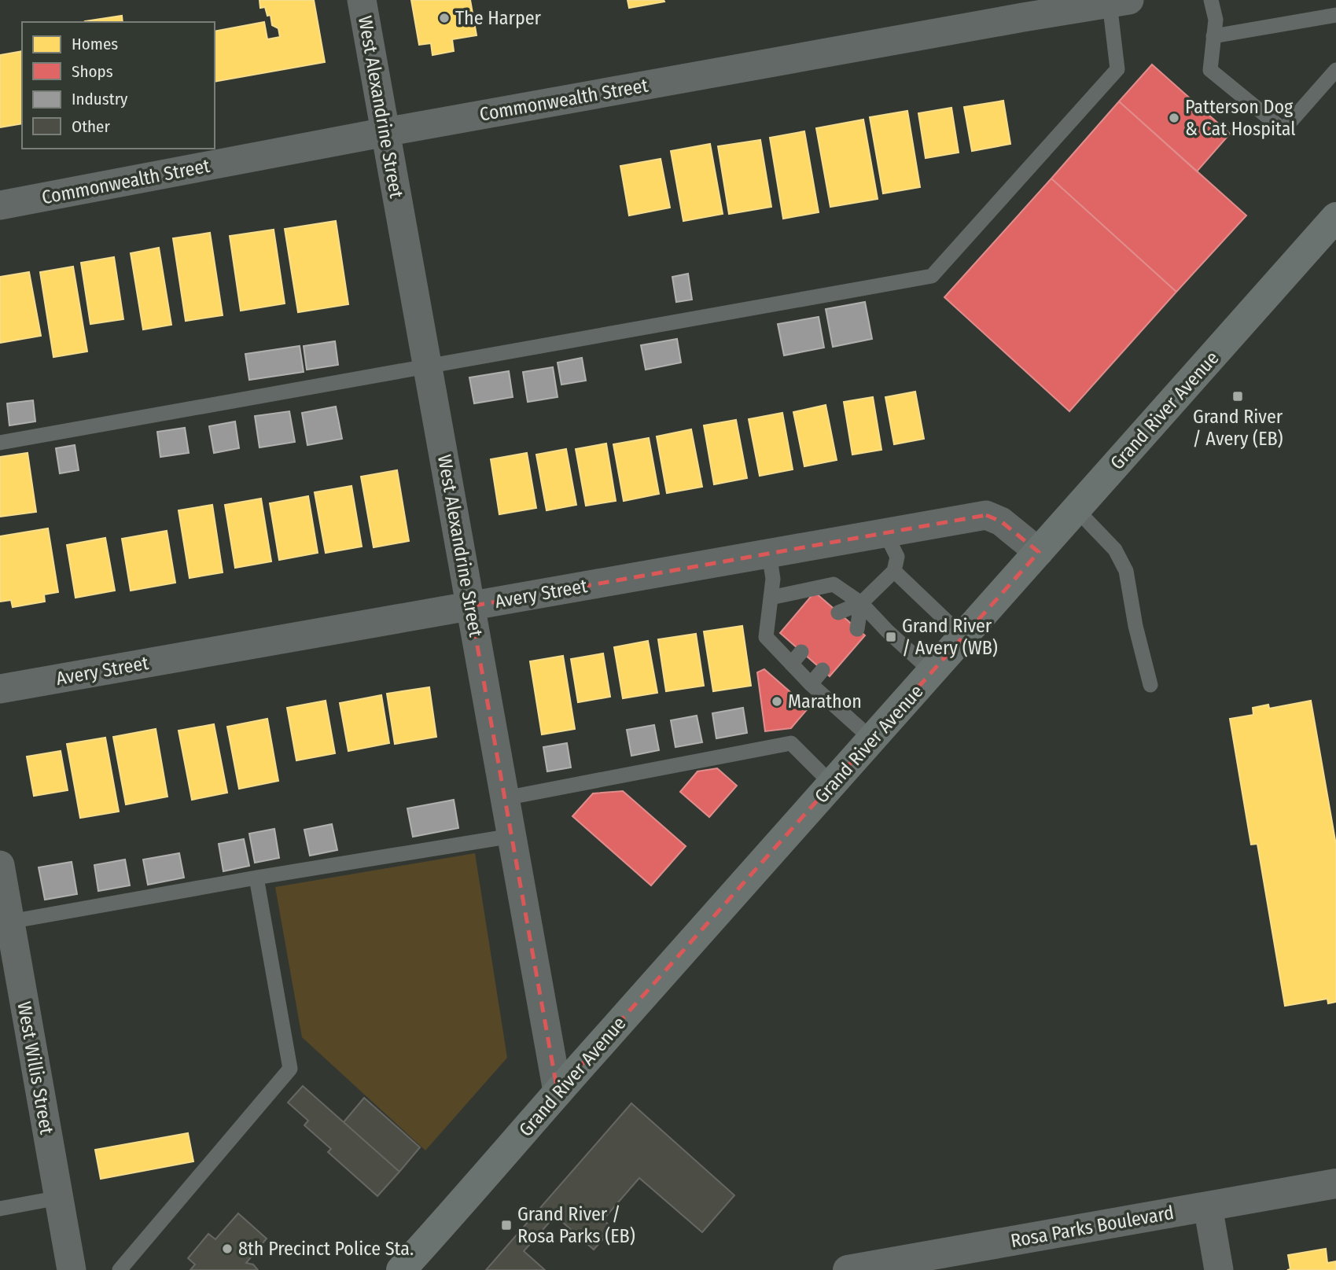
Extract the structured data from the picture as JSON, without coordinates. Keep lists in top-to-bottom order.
{
  "streets": {
    "main road": ["Grand River Avenue"],
    "street": [
      "Commonwealth Street",
      "West Alexandrine Street",
      "Avery Street",
      "West Willis Street",
      "Rosa Parks Boulevard"
    ]
  },
  "crossings": [
    ["Commonwealth Street", "West Alexandrine Street"],
    ["West Alexandrine Street", "Grand River Avenue"],
    ["West Alexandrine Street", "Avery Street"],
    ["Grand River Avenue", "Avery Street"]
  ],
  "places": {
    "other": [
      "The Harper",
      "Patterson Dog & Cat Hospital",
      "Marathon",
      "8th Precinct Police Sta."
    ],
    "transit": ["Grand River / Avery (EB)", "Grand River / Avery (WB)", "Grand River / Rosa Parks (EB)"]
  },
  "legend": [
    "Homes",
    "Shops",
    "Industry",
    "Other"
  ]
}
